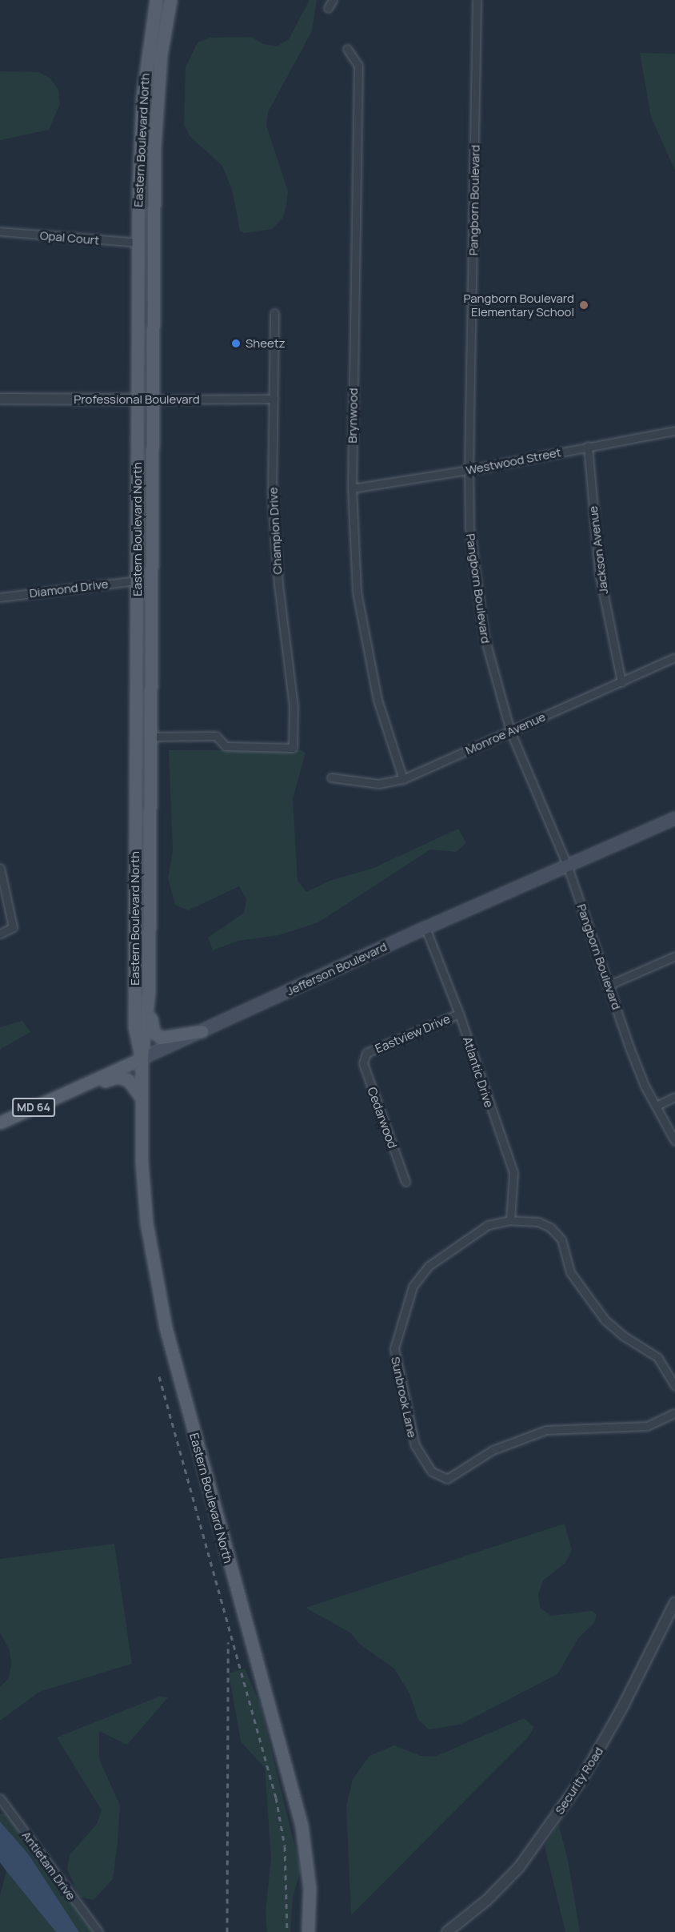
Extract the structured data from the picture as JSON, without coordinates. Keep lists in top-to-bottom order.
{
  "streets": {
    "main road": ["Eastern Boulevard North", "Jefferson Boulevard", "MD 64"],
    "street": [
      "Pangborn Boulevard",
      "Opal Court",
      "Professional Boulevard",
      "Brynwood",
      "Westwood Street",
      "Champion Drive",
      "Jackson Avenue",
      "Diamond Drive",
      "Monroe Avenue",
      "Eastview Drive",
      "Atlantic Drive",
      "Cedarwood",
      "Sunbrook Lane",
      "Security Road",
      "Antietam Drive"
    ]
  },
  "crossings": [
    ["Eastern Boulevard North", "Opal Court"],
    ["Eastern Boulevard North", "Professional Boulevard"],
    ["Eastern Boulevard North", "Champion Drive"],
    ["Eastern Boulevard North", "Diamond Drive"],
    ["Eastern Boulevard North", "Jefferson Boulevard"],
    ["Pangborn Boulevard", "Westwood Street"],
    ["Pangborn Boulevard", "Monroe Avenue"],
    ["Pangborn Boulevard", "Jefferson Boulevard"],
    ["Professional Boulevard", "Champion Drive"],
    ["Brynwood", "Westwood Street"],
    ["Brynwood", "Monroe Avenue"],
    ["Westwood Street", "Jackson Avenue"],
    ["Jackson Avenue", "Monroe Avenue"],
    ["Jefferson Boulevard", "Atlantic Drive"],
    ["Eastview Drive", "Atlantic Drive"],
    ["Eastview Drive", "Cedarwood"],
    ["Atlantic Drive", "Sunbrook Lane"]
  ],
  "places": ["Pangborn Boulevard Elementary School", "Sheetz"]
}
